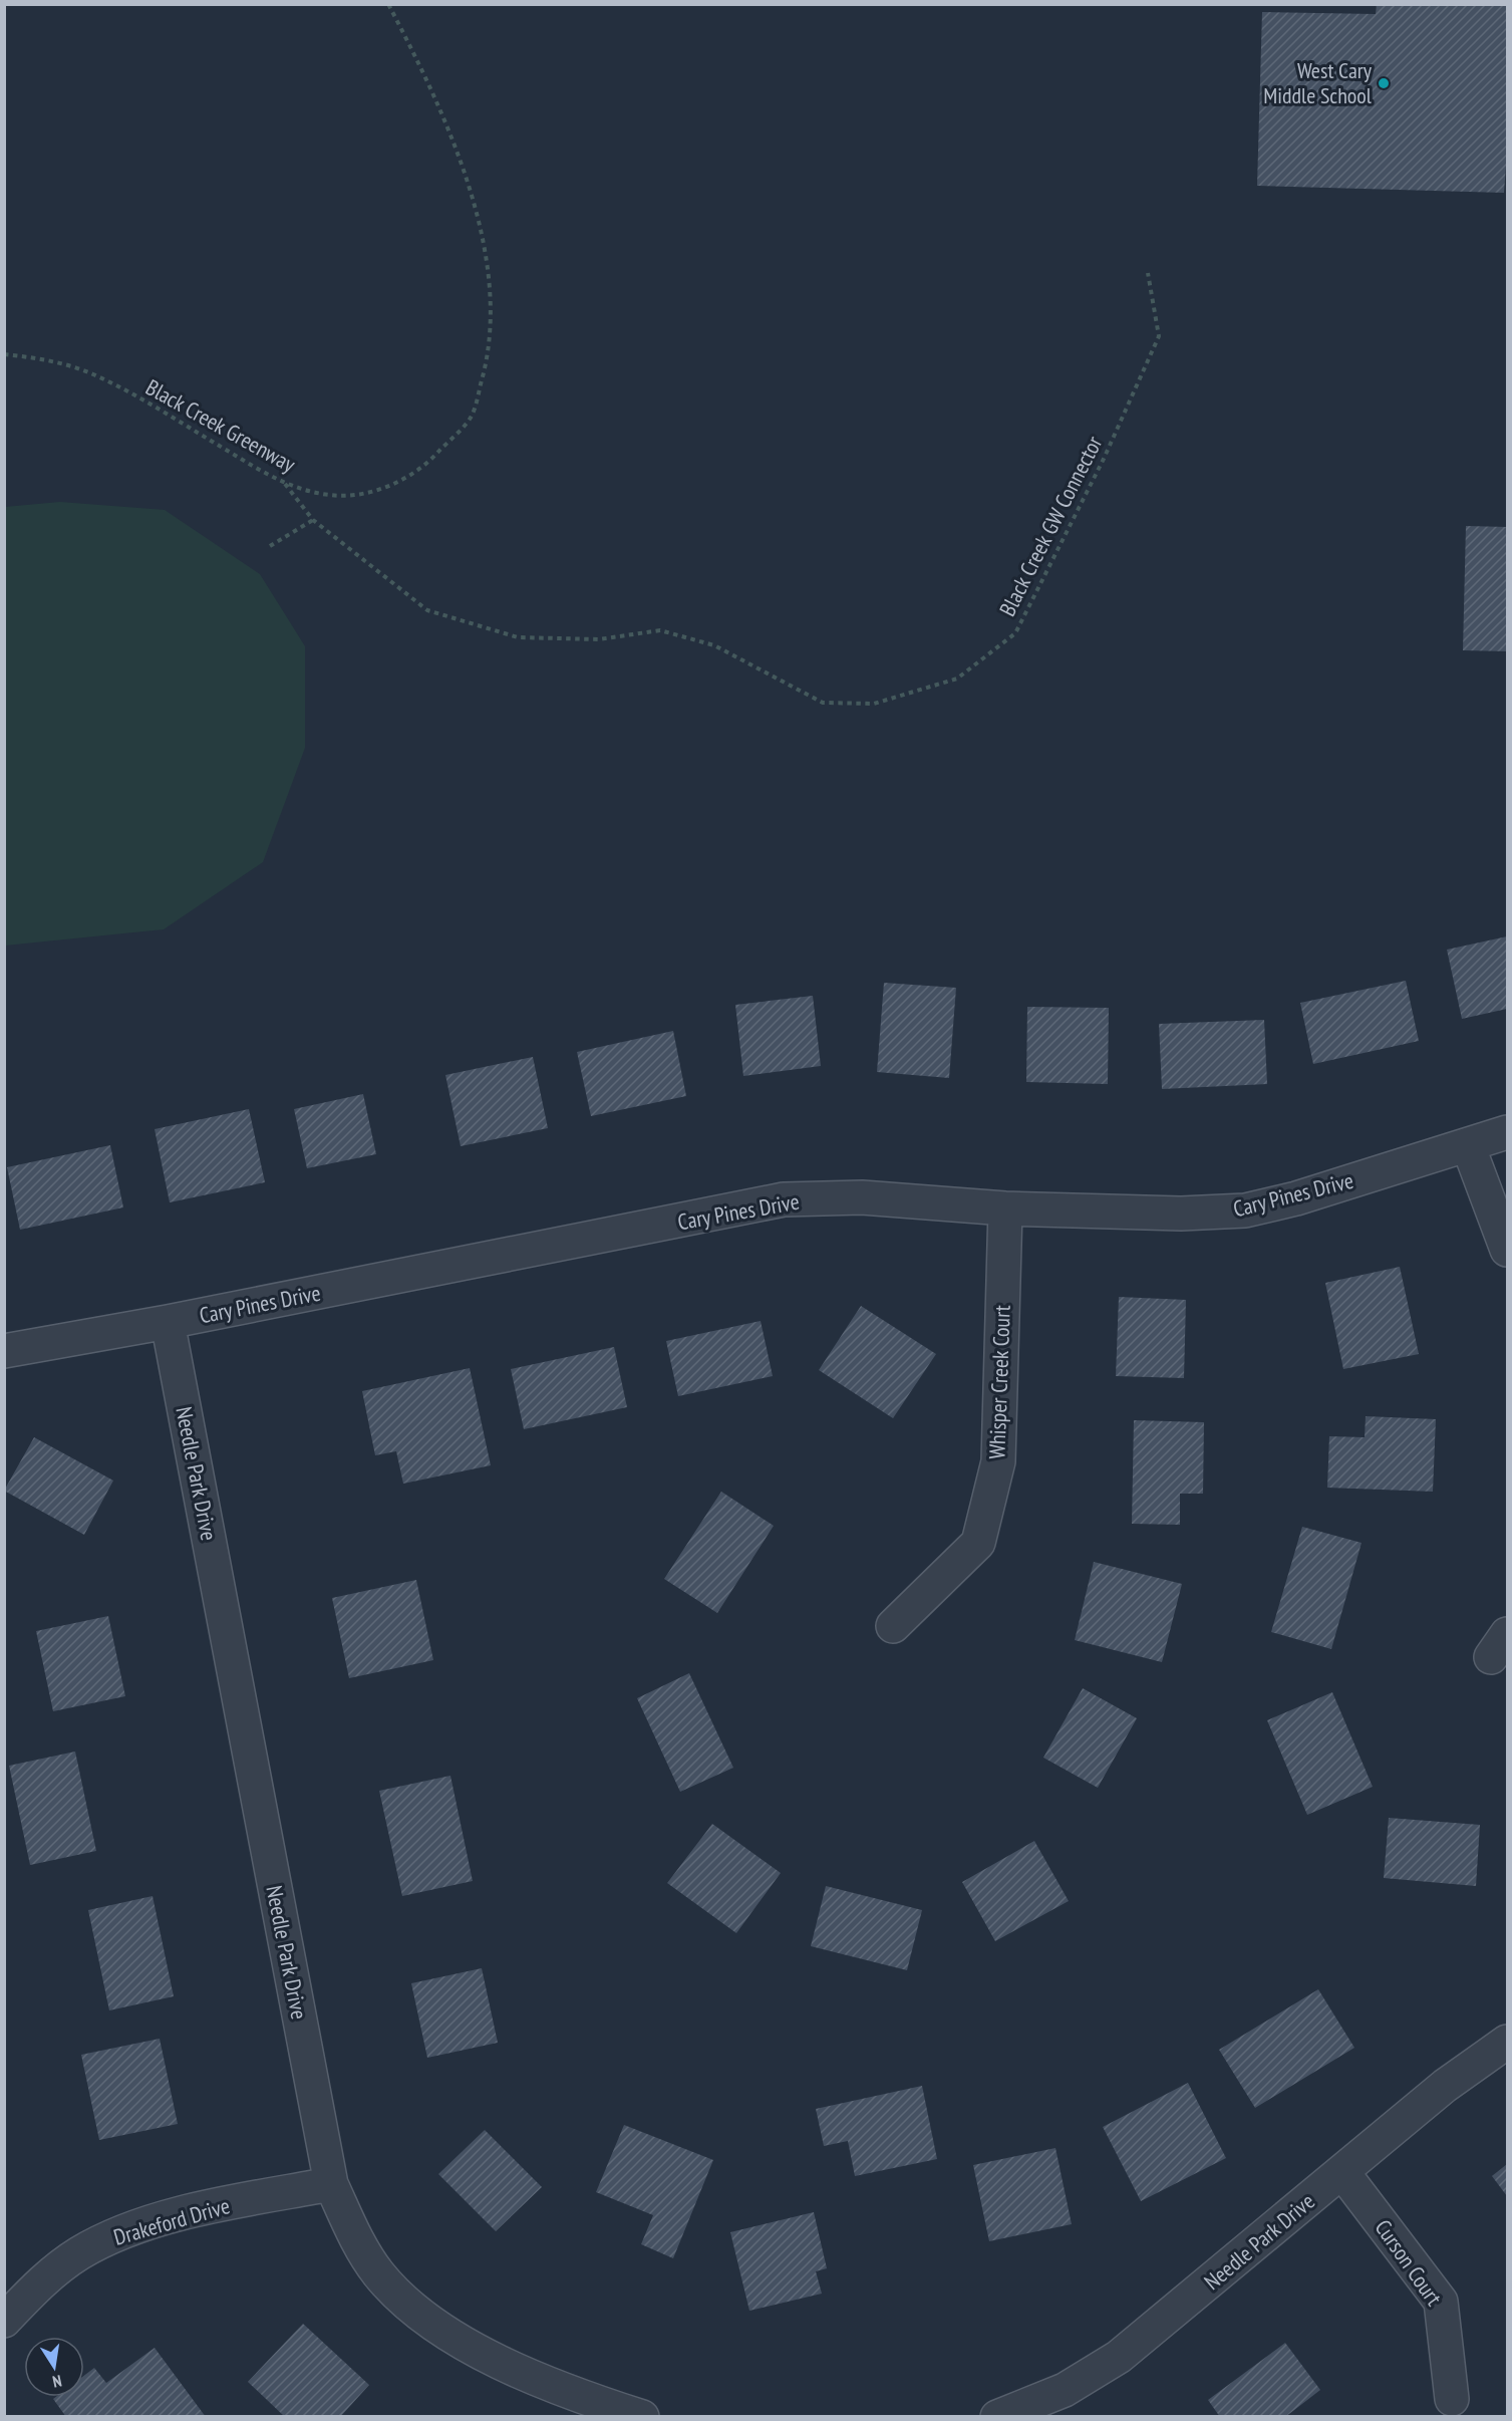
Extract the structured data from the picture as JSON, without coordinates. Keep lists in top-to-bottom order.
{
  "streets": {
    "street": [
      "Cary Pines Drive",
      "Whisper Creek Court",
      "Needle Park Drive",
      "Drakeford Drive",
      "Curson Court"
    ],
    "path": ["Black Creek Greenway", "Black Creek GW Connector"]
  },
  "crossings": [
    ["Black Creek Greenway", "Black Creek GW Connector"],
    ["Cary Pines Drive", "Whisper Creek Court"],
    ["Cary Pines Drive", "Needle Park Drive"],
    ["Needle Park Drive", "Drakeford Drive"],
    ["Needle Park Drive", "Curson Court"]
  ],
  "places": ["West Cary Middle School"],
  "north": "bottom"
}
